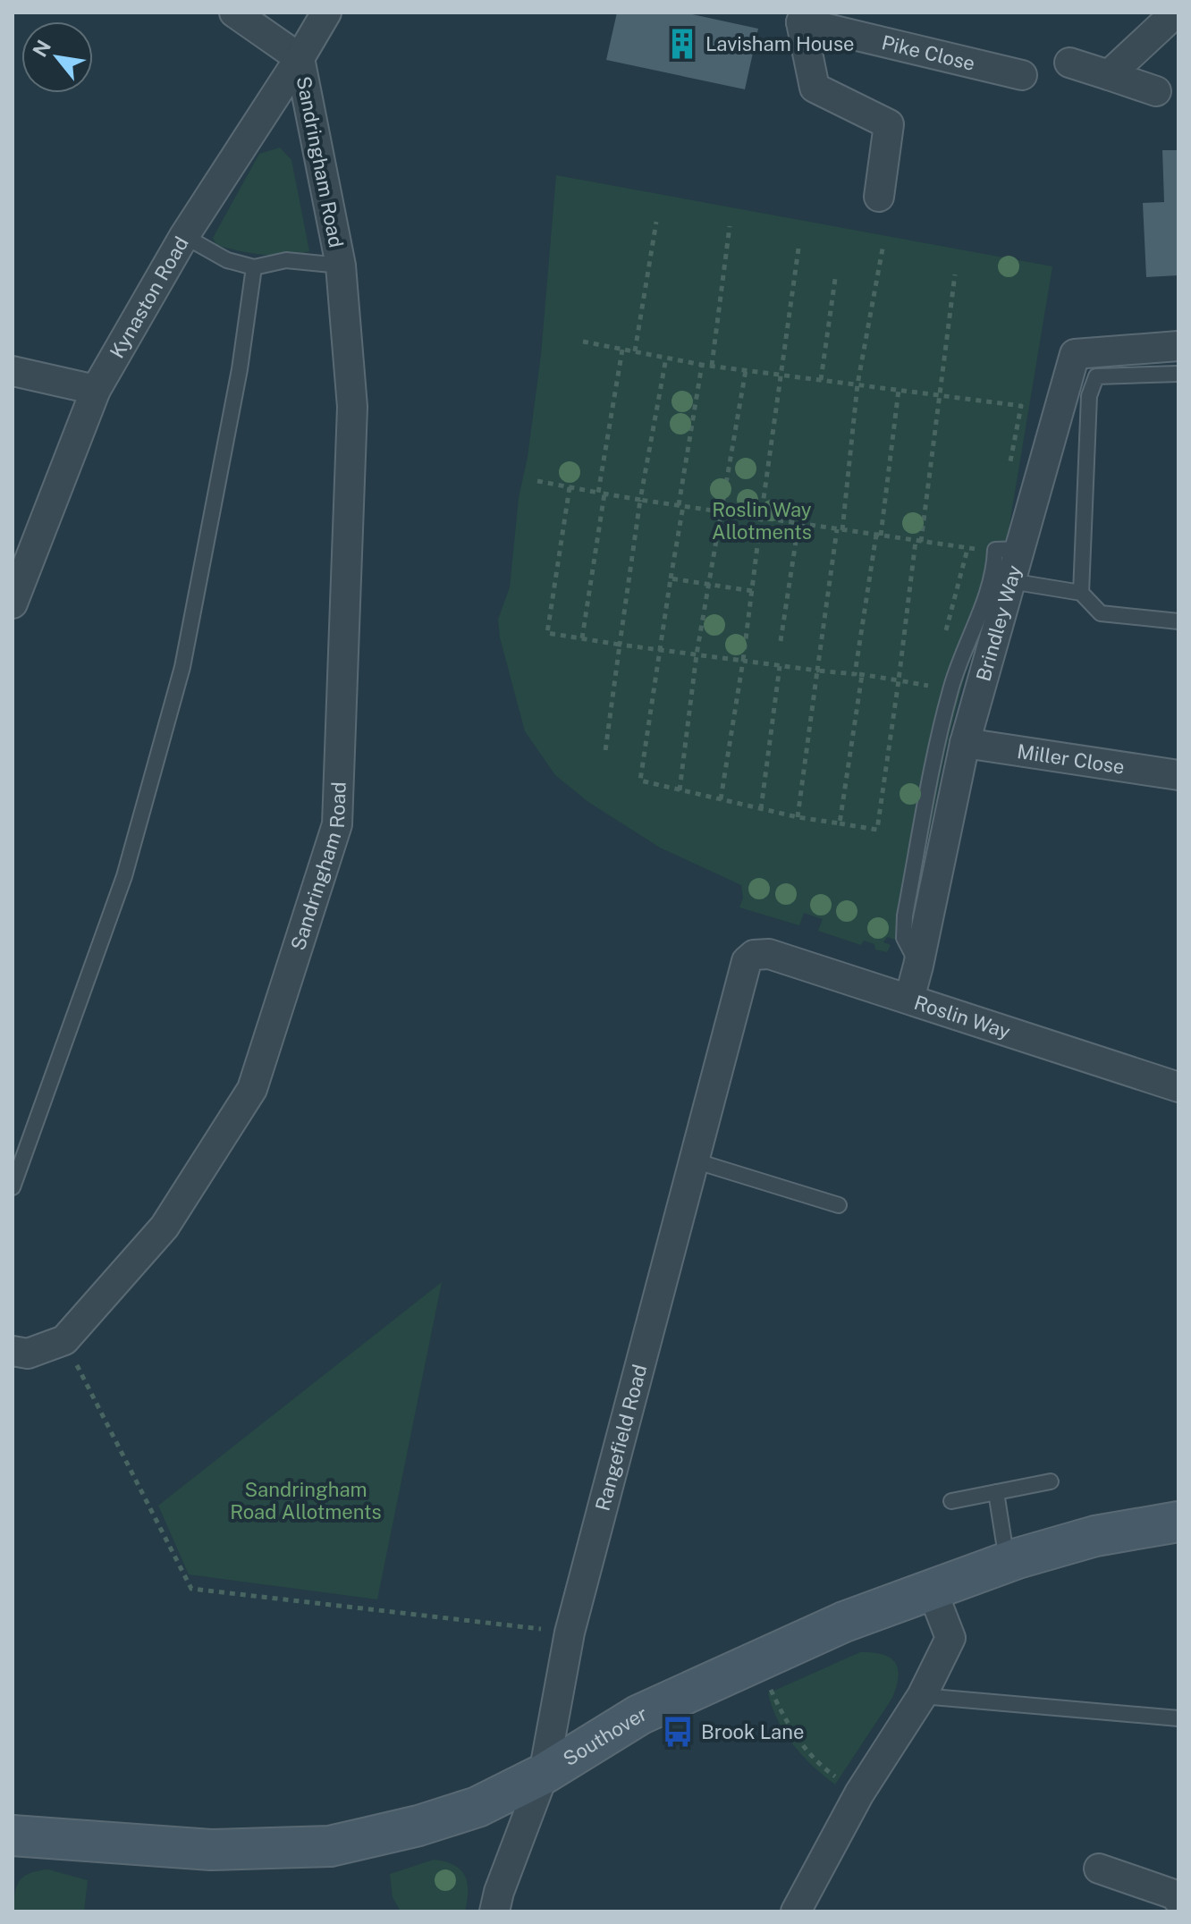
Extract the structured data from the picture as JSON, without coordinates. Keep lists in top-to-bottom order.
{
  "streets": {
    "street": [
      "Pike Close",
      "Sandringham Road",
      "Kynaston Road",
      "Brindley Way",
      "Miller Close",
      "Roslin Way",
      "Rangefield Road",
      "Southover"
    ]
  },
  "crossings": [
    ["Sandringham Road", "Kynaston Road"],
    ["Brindley Way", "Miller Close"],
    ["Brindley Way", "Roslin Way"],
    ["Roslin Way", "Rangefield Road"],
    ["Rangefield Road", "Southover"]
  ],
  "parks": ["Roslin Way Allotments", "Sandringham Road Allotments"],
  "places": {
    "building": ["Lavisham House"],
    "bus stop": ["Brook Lane"]
  },
  "north": "top left"
}
